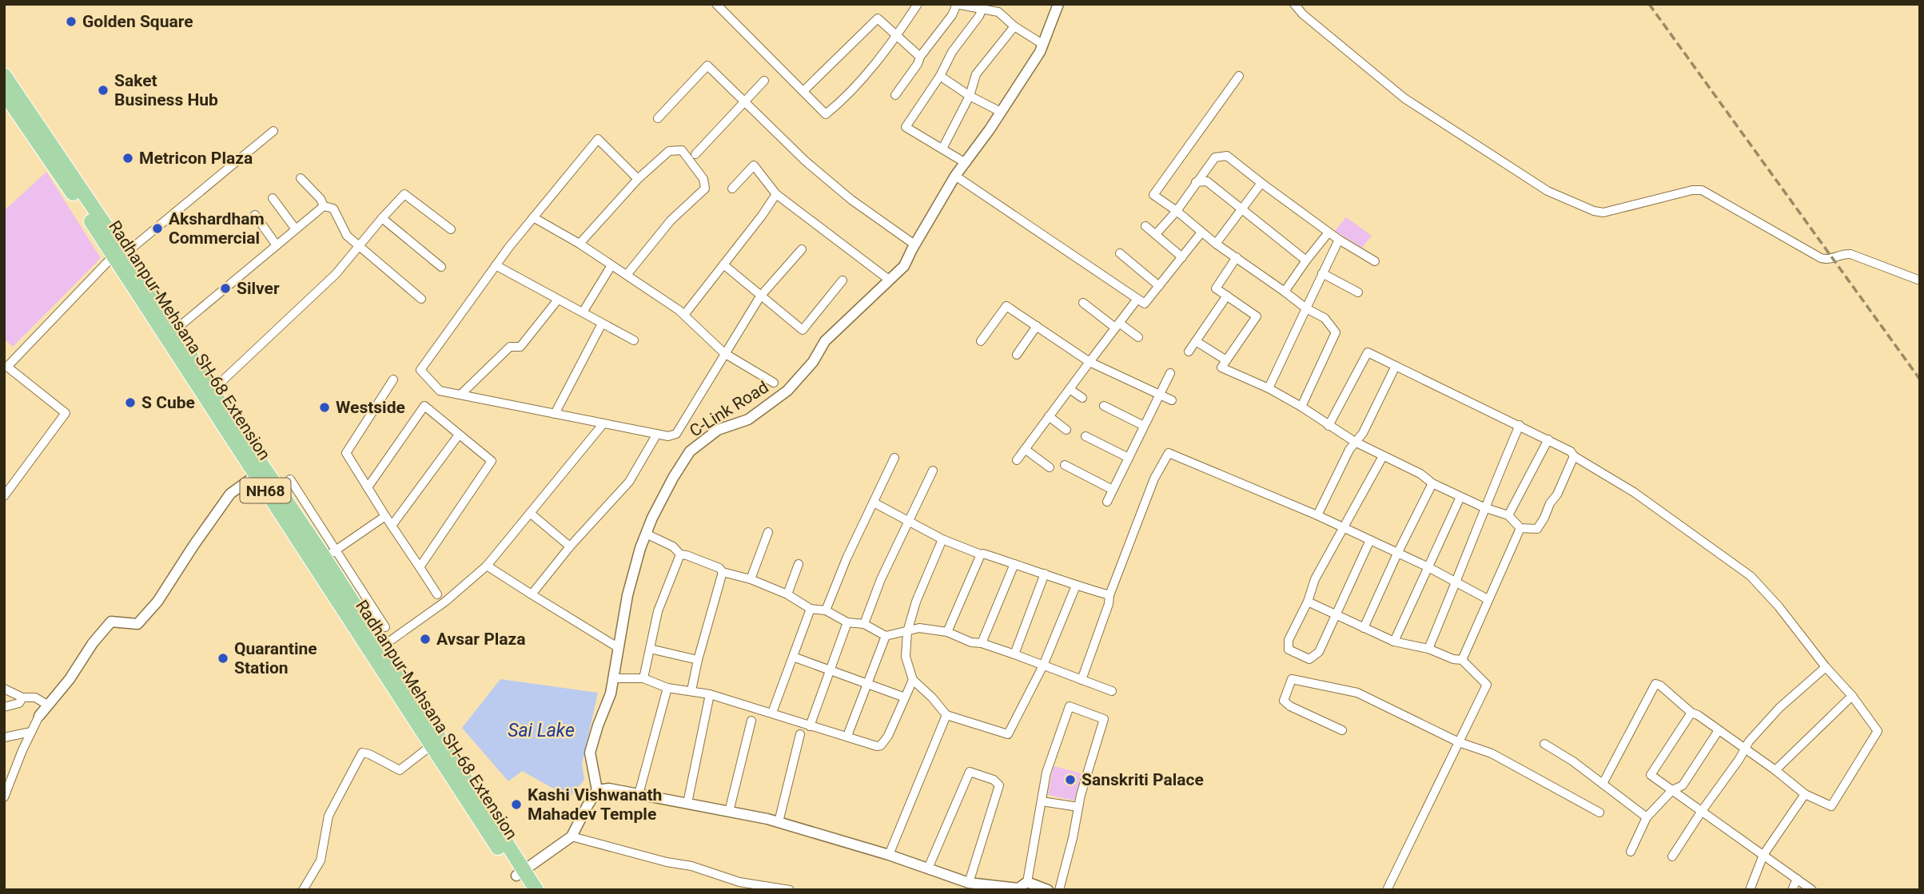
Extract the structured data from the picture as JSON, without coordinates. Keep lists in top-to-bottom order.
{
  "streets": {
    "highway": ["Radhanpur-Mehsana SH-68 Extension", "NH68"],
    "street": ["C-Link Road"]
  },
  "crossings": [
    ["Radhanpur-Mehsana SH-68 Extension", "NH68"]
  ],
  "water": ["Sai Lake"],
  "places": [
    "Golden Square",
    "Saket Business Hub",
    "Metricon Plaza",
    "Akshardham Commercial",
    "Silver",
    "S Cube",
    "Westside",
    "Avsar Plaza",
    "Quarantine Station",
    "Sanskriti Palace",
    "Kashi Vishwanath Mahadev Temple"
  ]
}
